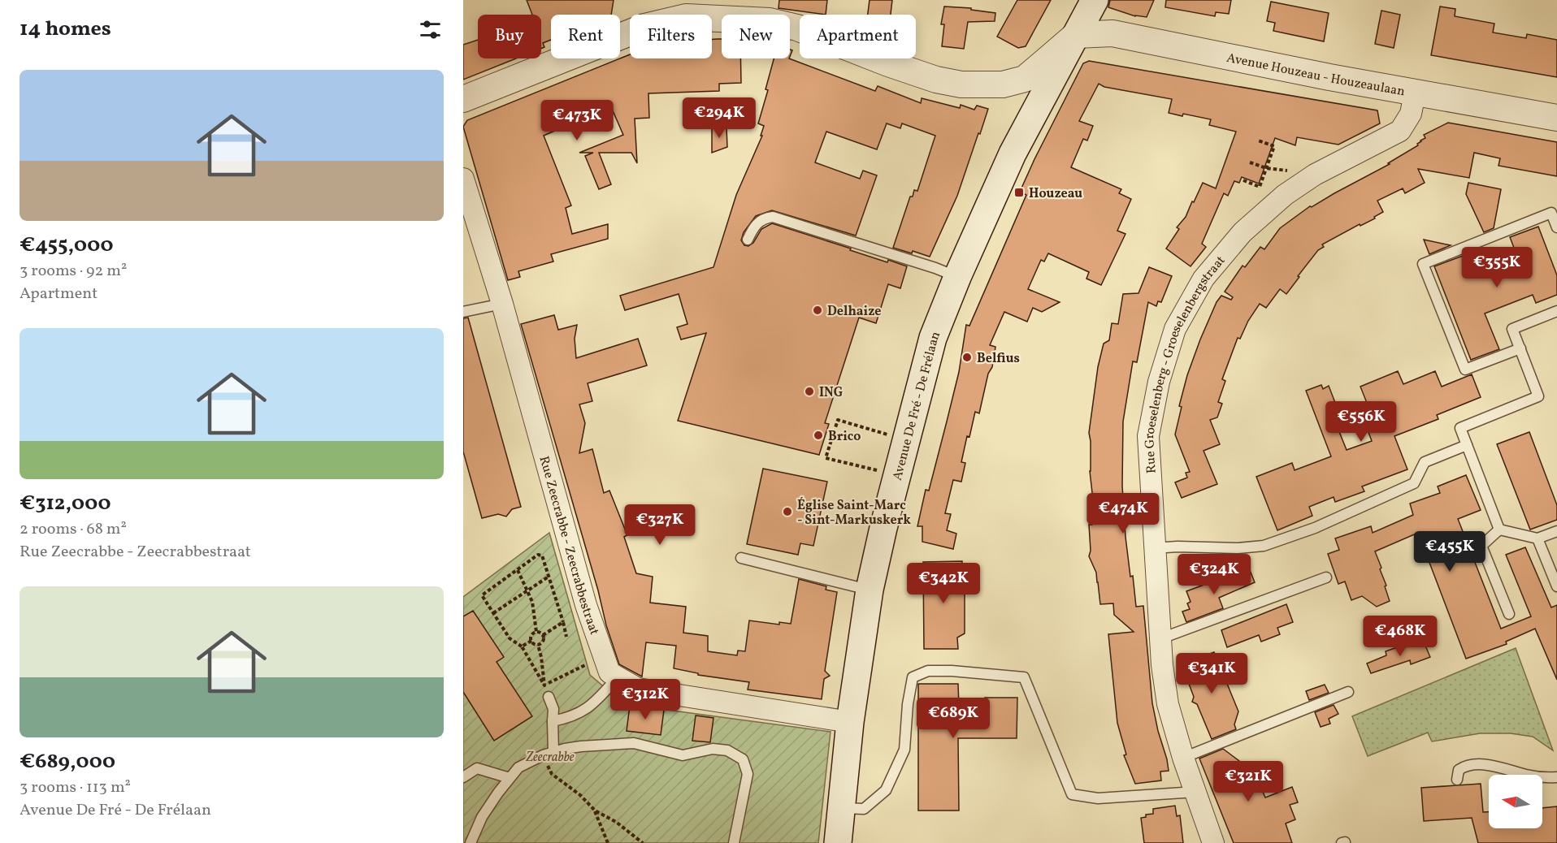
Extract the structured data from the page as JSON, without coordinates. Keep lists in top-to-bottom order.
{
  "streets": {
    "main road": ["Avenue De Fré - De Frélaan"],
    "street": ["Avenue Houzeau - Houzeaulaan", "Rue Groeselenberg - Groeselenbergstraat", "Rue Zeecrabbe - Zeecrabbestraat"]
  },
  "crossings": [
    ["Avenue Houzeau - Houzeaulaan", "Rue Groeselenberg - Groeselenbergstraat"],
    ["Avenue Houzeau - Houzeaulaan", "Avenue De Fré - De Frélaan"],
    ["Avenue De Fré - De Frélaan", "Rue Zeecrabbe - Zeecrabbestraat"]
  ],
  "parks": ["Zeecrabbe"],
  "places": {
    "transit": ["Houzeau"],
    "other": [
      "Delhaize",
      "Belfius",
      "ING",
      "Brico",
      "Église Saint-Marc - Sint-Markuskerk"
    ]
  },
  "north": "left",
  "page": {
    "heading": "14 homes",
    "chip": [
      "Buy",
      "Rent",
      "Filters",
      "New",
      "Apartment"
    ],
    "list": [
      {
        "name": "€455,000",
        "note": "3 rooms · 92 m² · Apartment"
      },
      {
        "name": "€312,000",
        "note": "2 rooms · 68 m² · Rue Zeecrabbe - Zeecrabbestraat"
      },
      {
        "name": "€689,000",
        "note": "3 rooms · 113 m² · Avenue De Fré - De Frélaan"
      }
    ],
    "price": [
      "€294K",
      "€473K",
      "€355K",
      "€556K",
      "€474K",
      "€327K",
      "€455K",
      "€324K",
      "€342K",
      "€468K",
      "€341K",
      "€312K",
      "€689K",
      "€321K"
    ]
  }
}
